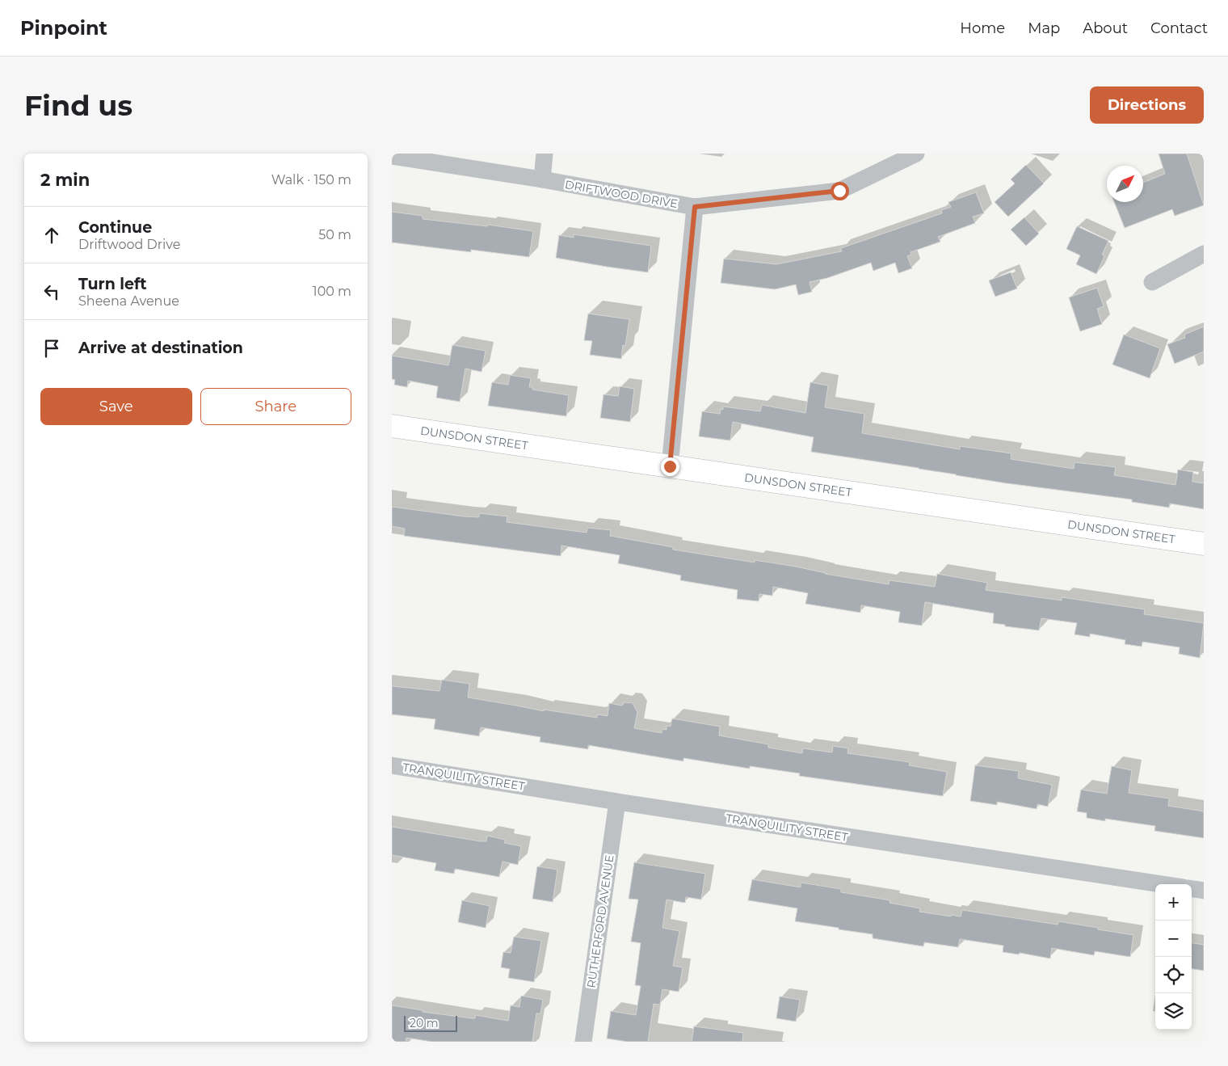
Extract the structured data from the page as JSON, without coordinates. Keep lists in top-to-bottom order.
{
  "streets": {
    "main road": ["DUNSDON STREET"],
    "street": ["DRIFTWOOD DRIVE", "TRANQUILITY STREET", "RUTHERFORD AVENUE"]
  },
  "crossings": [
    ["TRANQUILITY STREET", "RUTHERFORD AVENUE"]
  ],
  "scale_bar": "20 m",
  "north": "top right",
  "page": {
    "header": "Pinpoint",
    "nav": [
      "Home",
      "Map",
      "About",
      "Contact"
    ],
    "buttons": [
      "Directions",
      ["Save", "Share"]
    ],
    "title": "Find us",
    "heading": ["2 min", "Walk · 150 m"],
    "list": [
      ["Continue", "Driftwood Drive", "50 m"],
      ["Turn left", "Sheena Avenue", "100 m"],
      "Arrive at destination"
    ],
    "map_buttons": ["+", "−"],
    "scale": "20 m"
  }
}
